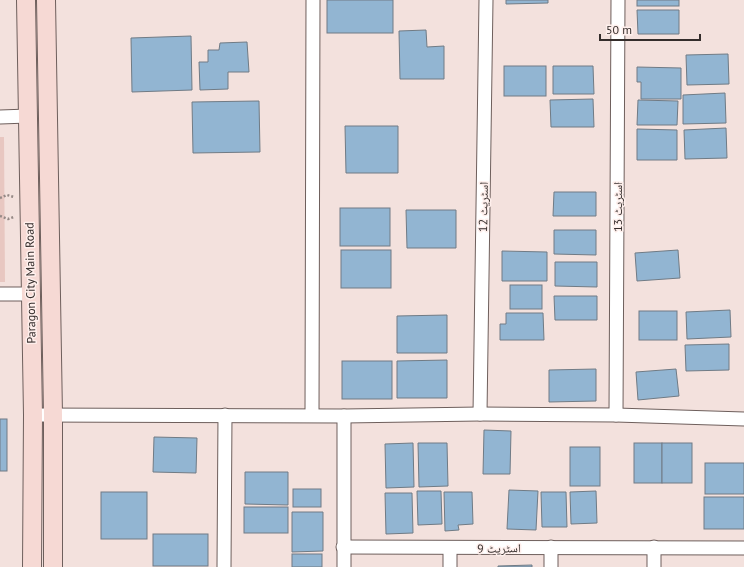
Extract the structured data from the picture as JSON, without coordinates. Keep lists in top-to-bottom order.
{
  "streets": {
    "street": [
      "اسٹریٹ 12",
      "اسٹریٹ 13",
      "Paragon City Main Road",
      "اسٹریٹ 9"
    ]
  },
  "scale_bar": "50 m"
}
